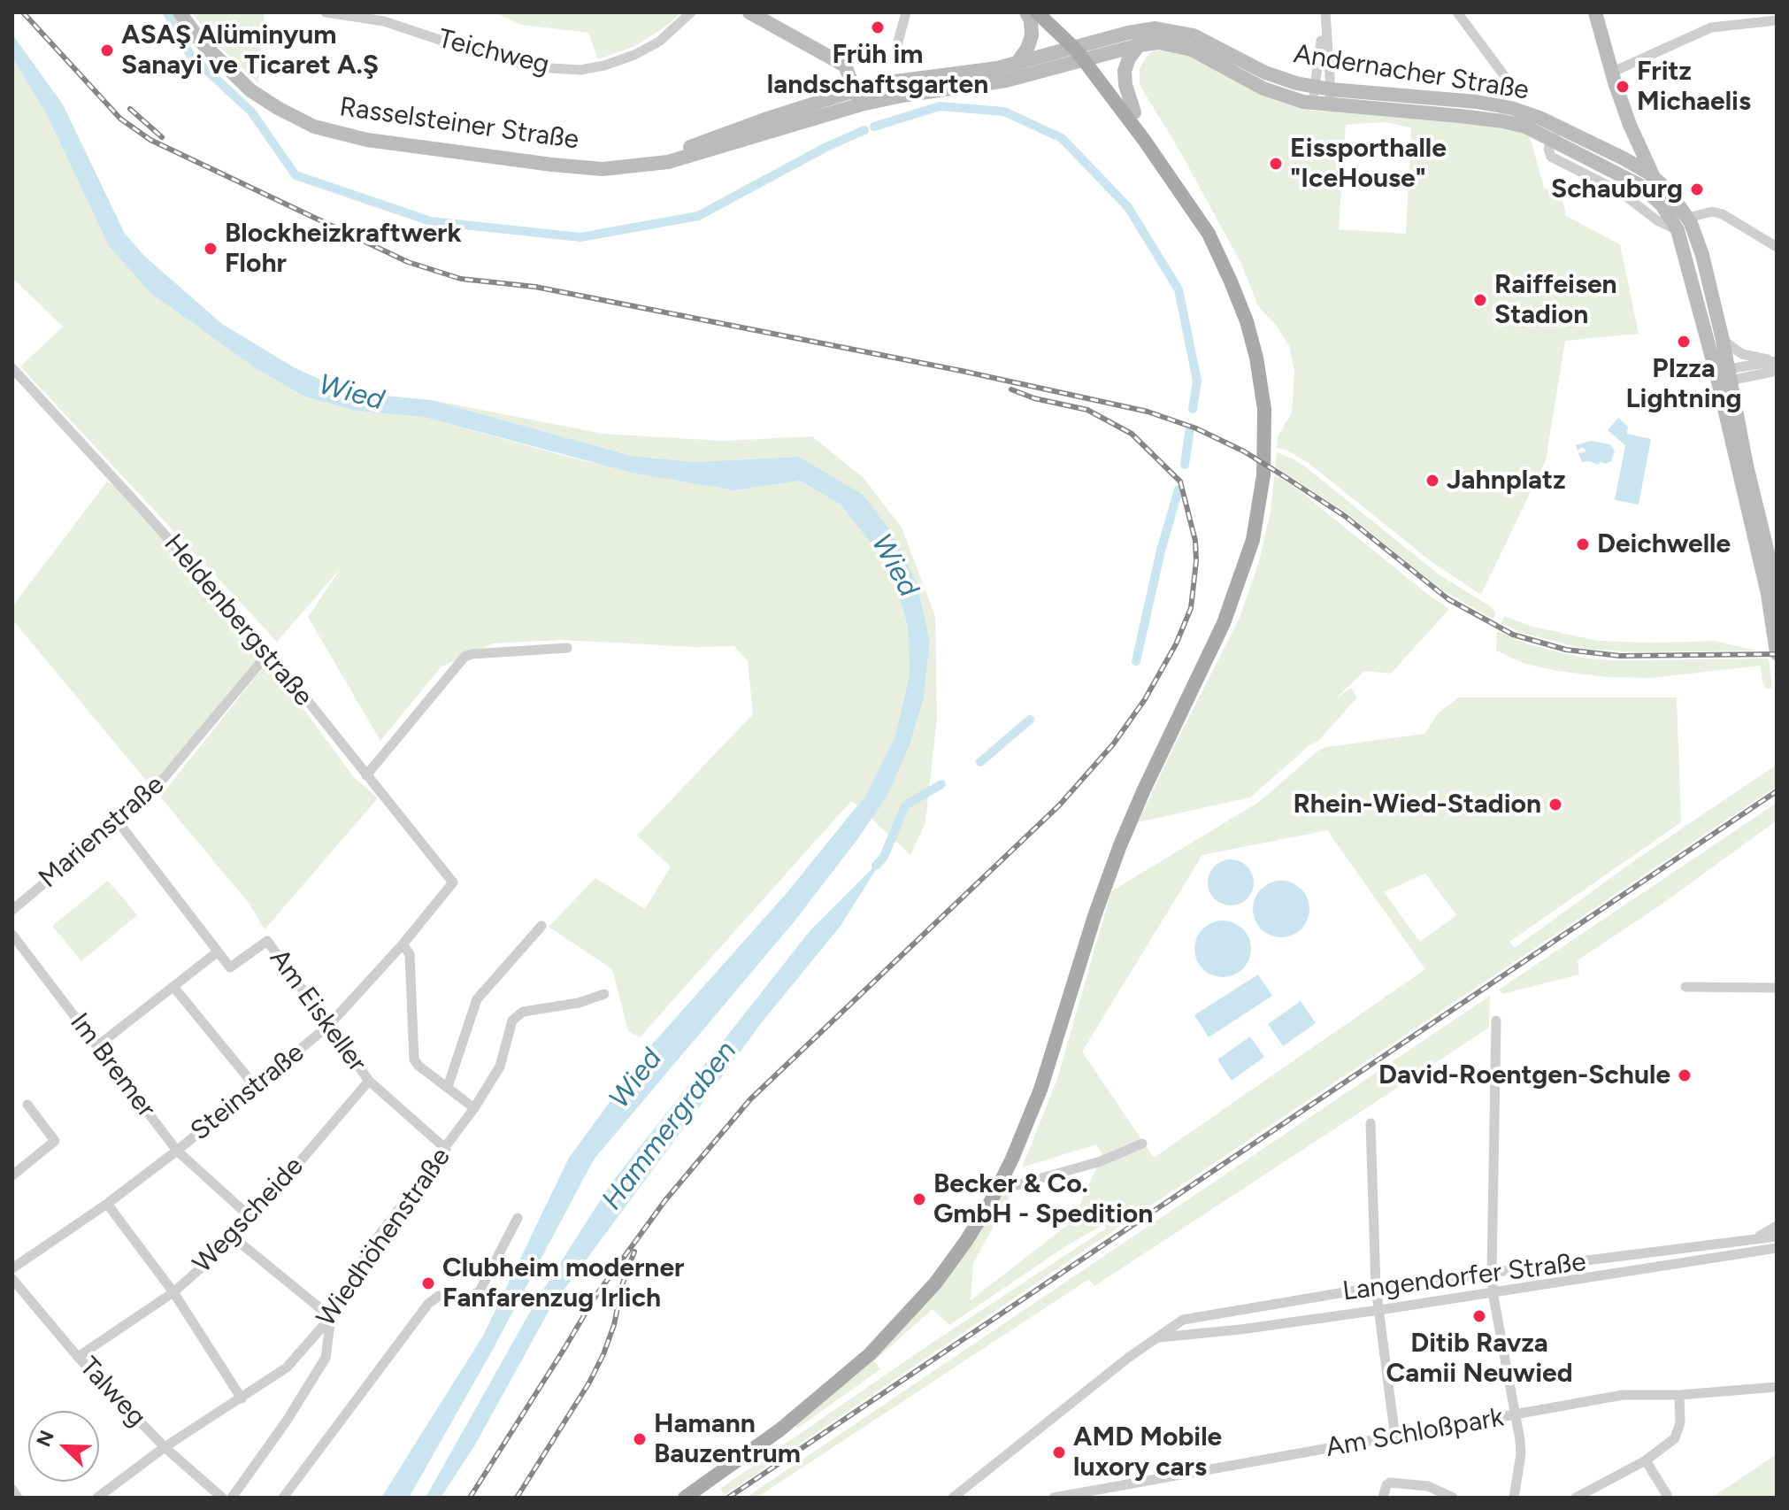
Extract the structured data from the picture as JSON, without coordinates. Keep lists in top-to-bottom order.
{
  "streets": {
    "street": [
      "Teichweg",
      "Andernacher Straße",
      "Rasselsteiner Straße",
      "Heldenbergstraße",
      "Marienstraße",
      "Am Eiskeller",
      "Im Bremer",
      "Steinstraße",
      "Wegscheide",
      "Wiedhöhenstraße",
      "Langendorfer Straße",
      "Talweg",
      "Am Schloßpark"
    ]
  },
  "crossings": [
    ["Andernacher Straße", "Rasselsteiner Straße"],
    ["Heldenbergstraße", "Marienstraße"],
    ["Heldenbergstraße", "Steinstraße"],
    ["Am Eiskeller", "Steinstraße"],
    ["Am Eiskeller", "Wegscheide"],
    ["Am Eiskeller", "Wiedhöhenstraße"],
    ["Im Bremer", "Steinstraße"],
    ["Im Bremer", "Wegscheide"],
    ["Wegscheide", "Talweg"],
    ["Wiedhöhenstraße", "Talweg"]
  ],
  "water": ["Wied", "Hammergraben"],
  "places": [
    "Früh im landschaftsgarten",
    "ASAŞ Alüminyum Sanayi ve Ticaret A.Ş",
    "Fritz Michaelis",
    "Eissporthalle \"IceHouse\"",
    "Schauburg",
    "Blockheizkraftwerk Flohr",
    "Raiffeisen Stadion",
    "PIzza Lightning",
    "Jahnplatz",
    "Deichwelle",
    "Rhein-Wied-Stadion",
    "David-Roentgen-Schule",
    "Becker & Co. GmbH - Spedition",
    "Clubheim moderner Fanfarenzug Irlich",
    "Ditib Ravza Camii Neuwied",
    "Hamann Bauzentrum",
    "AMD Mobile luxory cars"
  ],
  "north": "top left"
}
